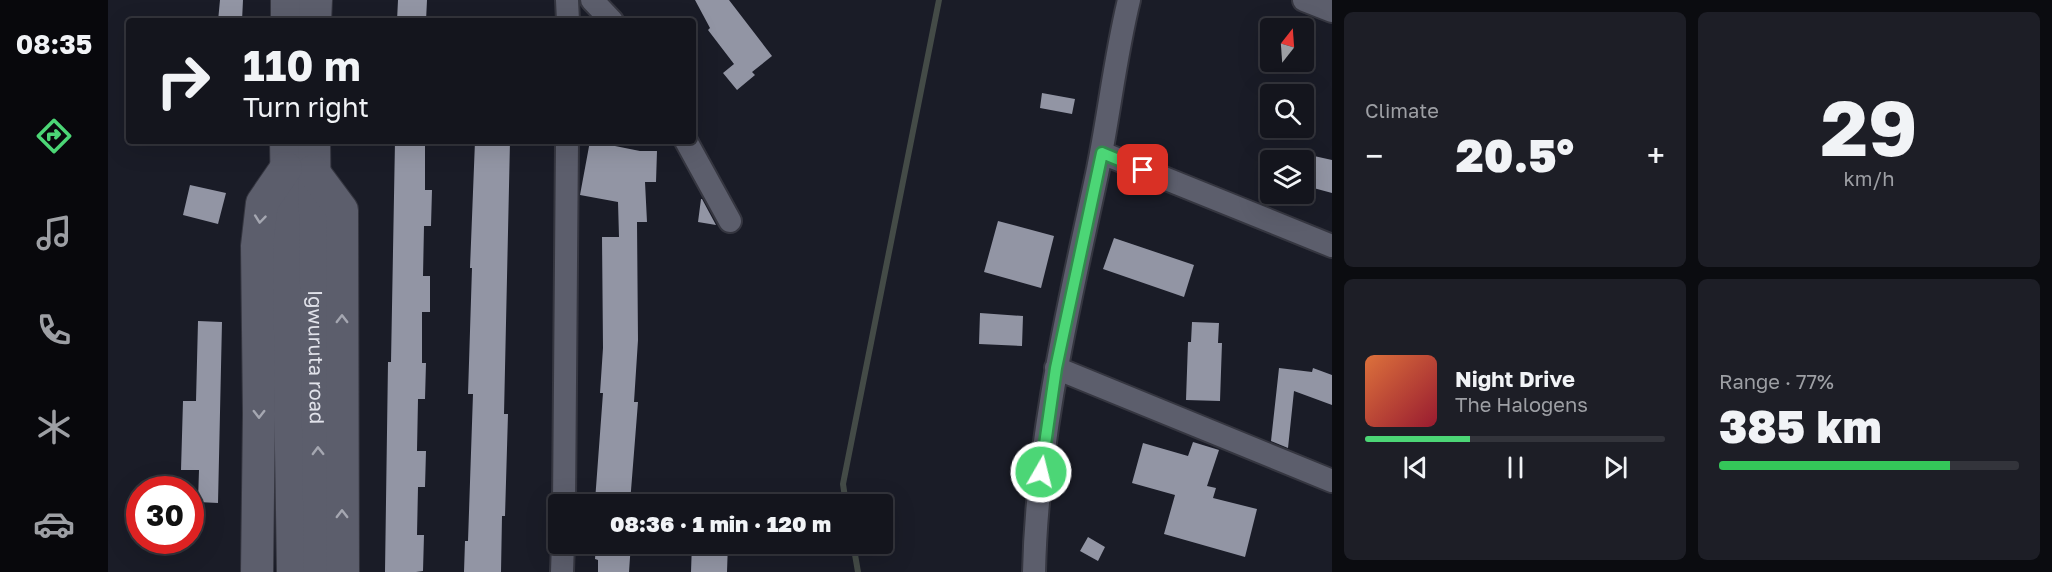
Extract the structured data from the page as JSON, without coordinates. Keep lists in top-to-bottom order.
{
  "streets": {
    "main road": ["Igwuruta road"]
  },
  "north": "top",
  "page": {
    "tabs": "08:35",
    "tile": [
      "Climate",
      ["29", "km/h"],
      ["Range · 77%", "385 km"]
    ],
    "turn": ["110 m", "Turn right"],
    "heat": ["−", "20.5°", "+"],
    "song": ["Night Drive", "The Halogens"],
    "limit": "30",
    "trip": "08:36 · 1 min · 120 m"
  }
}
